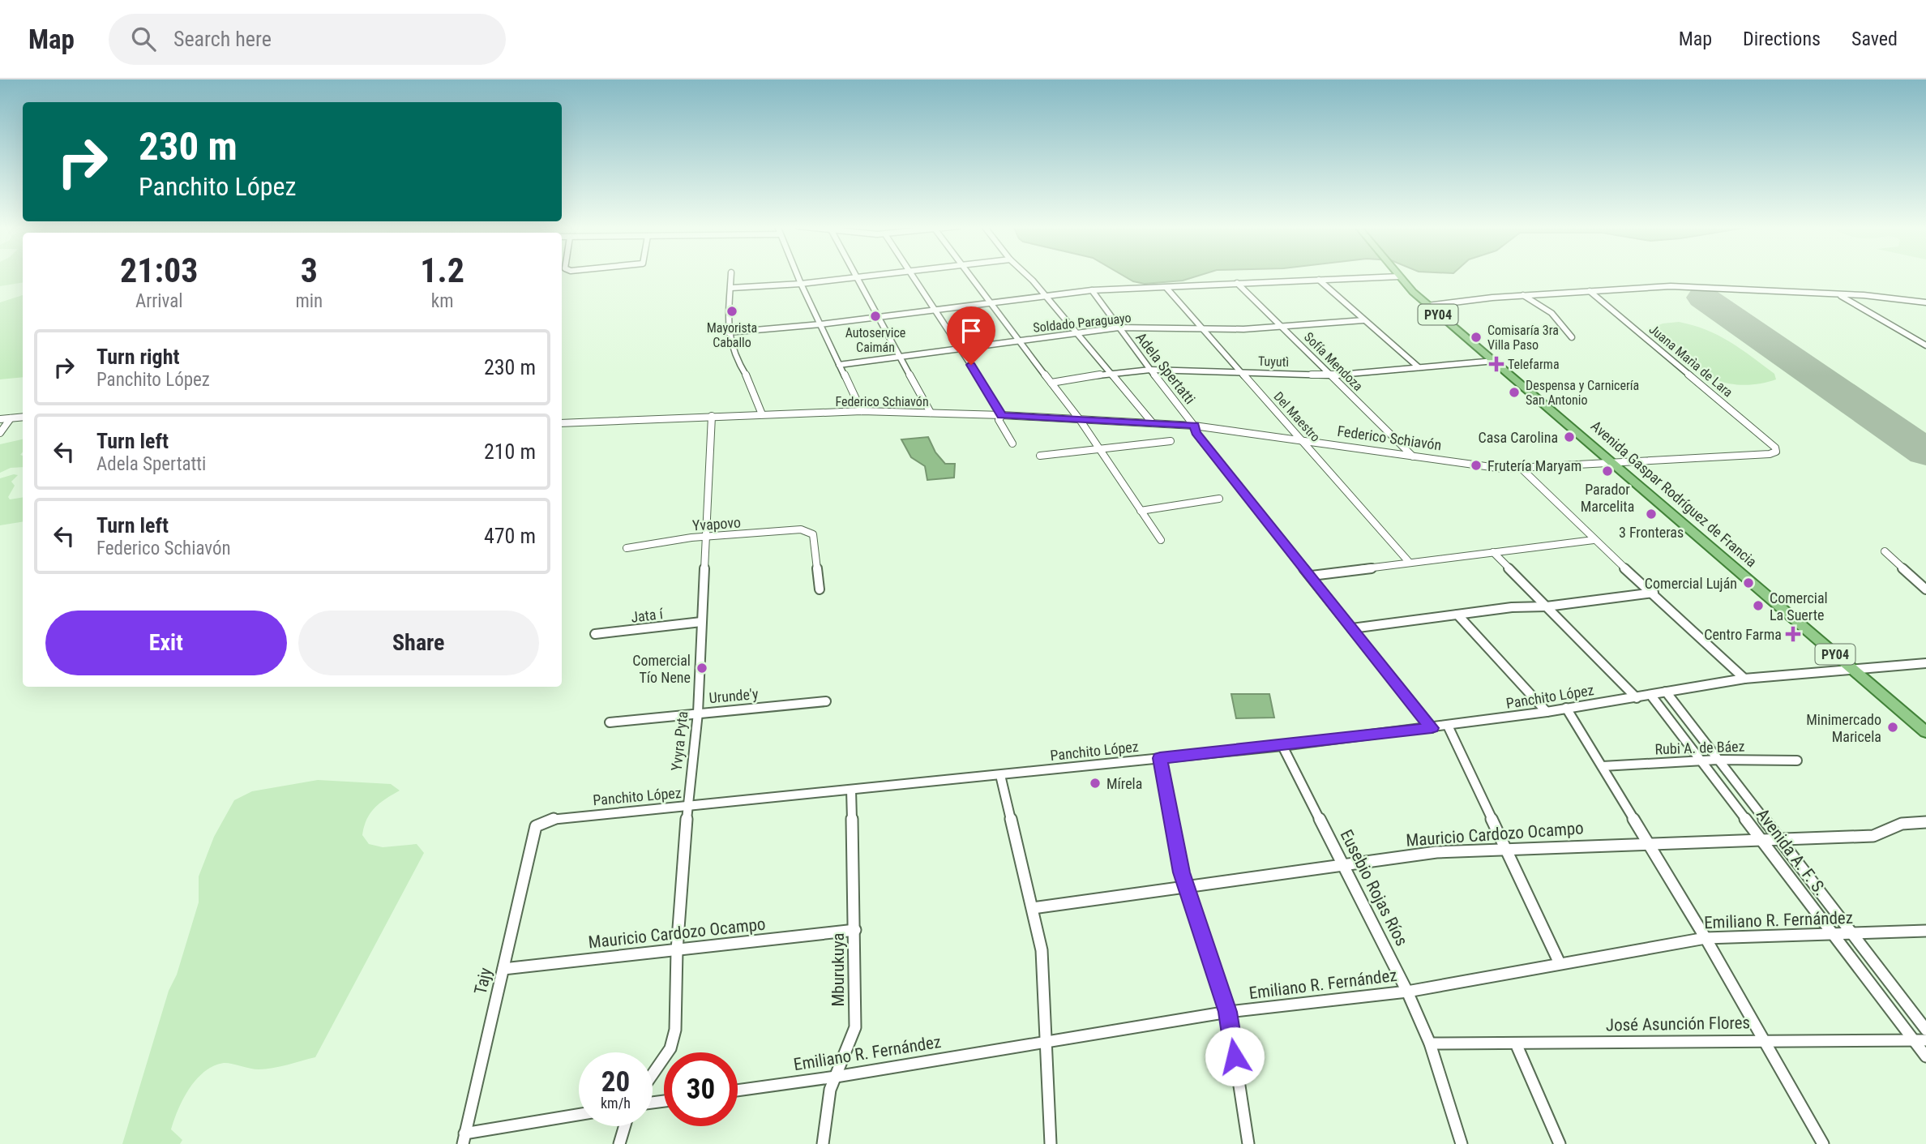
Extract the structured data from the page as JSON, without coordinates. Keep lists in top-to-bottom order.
{
  "streets": {
    "main road": ["PY04", "Avenida Gaspar Rodríguez de Francia"],
    "street": [
      "Soldado Paraguayo",
      "Juana Marìa de Lara",
      "Tuyutì",
      "Sofía Mendoza",
      "Adela Spertatti",
      "Federico Schiavón",
      "Del Maestro",
      "Yvapovo",
      "Jata í",
      "Urunde'y",
      "Panchito López",
      "Yvyra Pyta",
      "Rubi A. de Báez",
      "Mauricio Cardozo Ocampo",
      "Avenida A. F. S.",
      "Eusebio Rojas Ríos",
      "Emiliano R. Fernández",
      "Mburukuya",
      "Tajy",
      "José Asunción Flores"
    ]
  },
  "crossings": [
    ["Soldado Paraguayo", "Sofía Mendoza"],
    ["Soldado Paraguayo", "Adela Spertatti"],
    ["Soldado Paraguayo", "Del Maestro"],
    ["Juana Marìa de Lara", "Federico Schiavón"],
    ["Tuyutì", "Sofía Mendoza"],
    ["Tuyutì", "Adela Spertatti"],
    ["Tuyutì", "Del Maestro"],
    ["Tuyutì", "Avenida Gaspar Rodríguez de Francia"],
    ["Sofía Mendoza", "Federico Schiavón"],
    ["Adela Spertatti", "Federico Schiavón"],
    ["Adela Spertatti", "Panchito López"],
    ["Federico Schiavón", "Del Maestro"],
    ["Federico Schiavón", "Avenida Gaspar Rodríguez de Francia"],
    ["Federico Schiavón", "Yvyra Pyta"],
    ["Avenida Gaspar Rodríguez de Francia", "Panchito López"],
    ["Yvapovo", "Yvyra Pyta"],
    ["Jata í", "Yvyra Pyta"],
    ["Urunde'y", "Yvyra Pyta"],
    ["Panchito López", "Yvyra Pyta"],
    ["Panchito López", "Avenida A. F. S."],
    ["Panchito López", "Eusebio Rojas Ríos"],
    ["Panchito López", "Mburukuya"],
    ["Panchito López", "Tajy"],
    ["Yvyra Pyta", "Mauricio Cardozo Ocampo"],
    ["Rubi A. de Báez", "Avenida A. F. S."],
    ["Mauricio Cardozo Ocampo", "Avenida A. F. S."],
    ["Mauricio Cardozo Ocampo", "Eusebio Rojas Ríos"],
    ["Mauricio Cardozo Ocampo", "Mburukuya"],
    ["Mauricio Cardozo Ocampo", "Tajy"],
    ["Avenida A. F. S.", "Emiliano R. Fernández"],
    ["Avenida A. F. S.", "José Asunción Flores"],
    ["Eusebio Rojas Ríos", "Emiliano R. Fernández"],
    ["Eusebio Rojas Ríos", "José Asunción Flores"],
    ["Emiliano R. Fernández", "Mburukuya"]
  ],
  "places": {
    "other": [
      "Mayorista Caballo",
      "Autoservice Caimán",
      "Comisaría 3ra Villa Paso",
      "Despensa y Carnicería San Antonio",
      "Casa Carolina",
      "Frutería Maryam",
      "Parador Marcelita",
      "3 Fronteras",
      "Comercial Luján",
      "Comercial La Suerte",
      "Comercial Tío Nene",
      "Minimercado Maricela",
      "Mírela"
    ],
    "health": ["Telefarma", "Centro Farma"]
  },
  "page": {
    "header": "Map",
    "search": "Search here",
    "nav": ["Map", "Directions", "Saved"],
    "turn": ["230 m", "Panchito López"],
    "eta": [
      "21:03",
      "Arrival",
      "3",
      "min",
      "1.2",
      "km"
    ],
    "list": [
      {
        "name": "Turn right",
        "note": "Panchito López",
        "value": "230 m"
      },
      {
        "name": "Turn left",
        "note": "Adela Spertatti",
        "value": "210 m"
      },
      {
        "name": "Turn left",
        "note": "Federico Schiavón",
        "value": "470 m"
      }
    ],
    "buttons": ["Exit", "Share"],
    "speed": "20 km/h",
    "limit": "30"
  }
}
